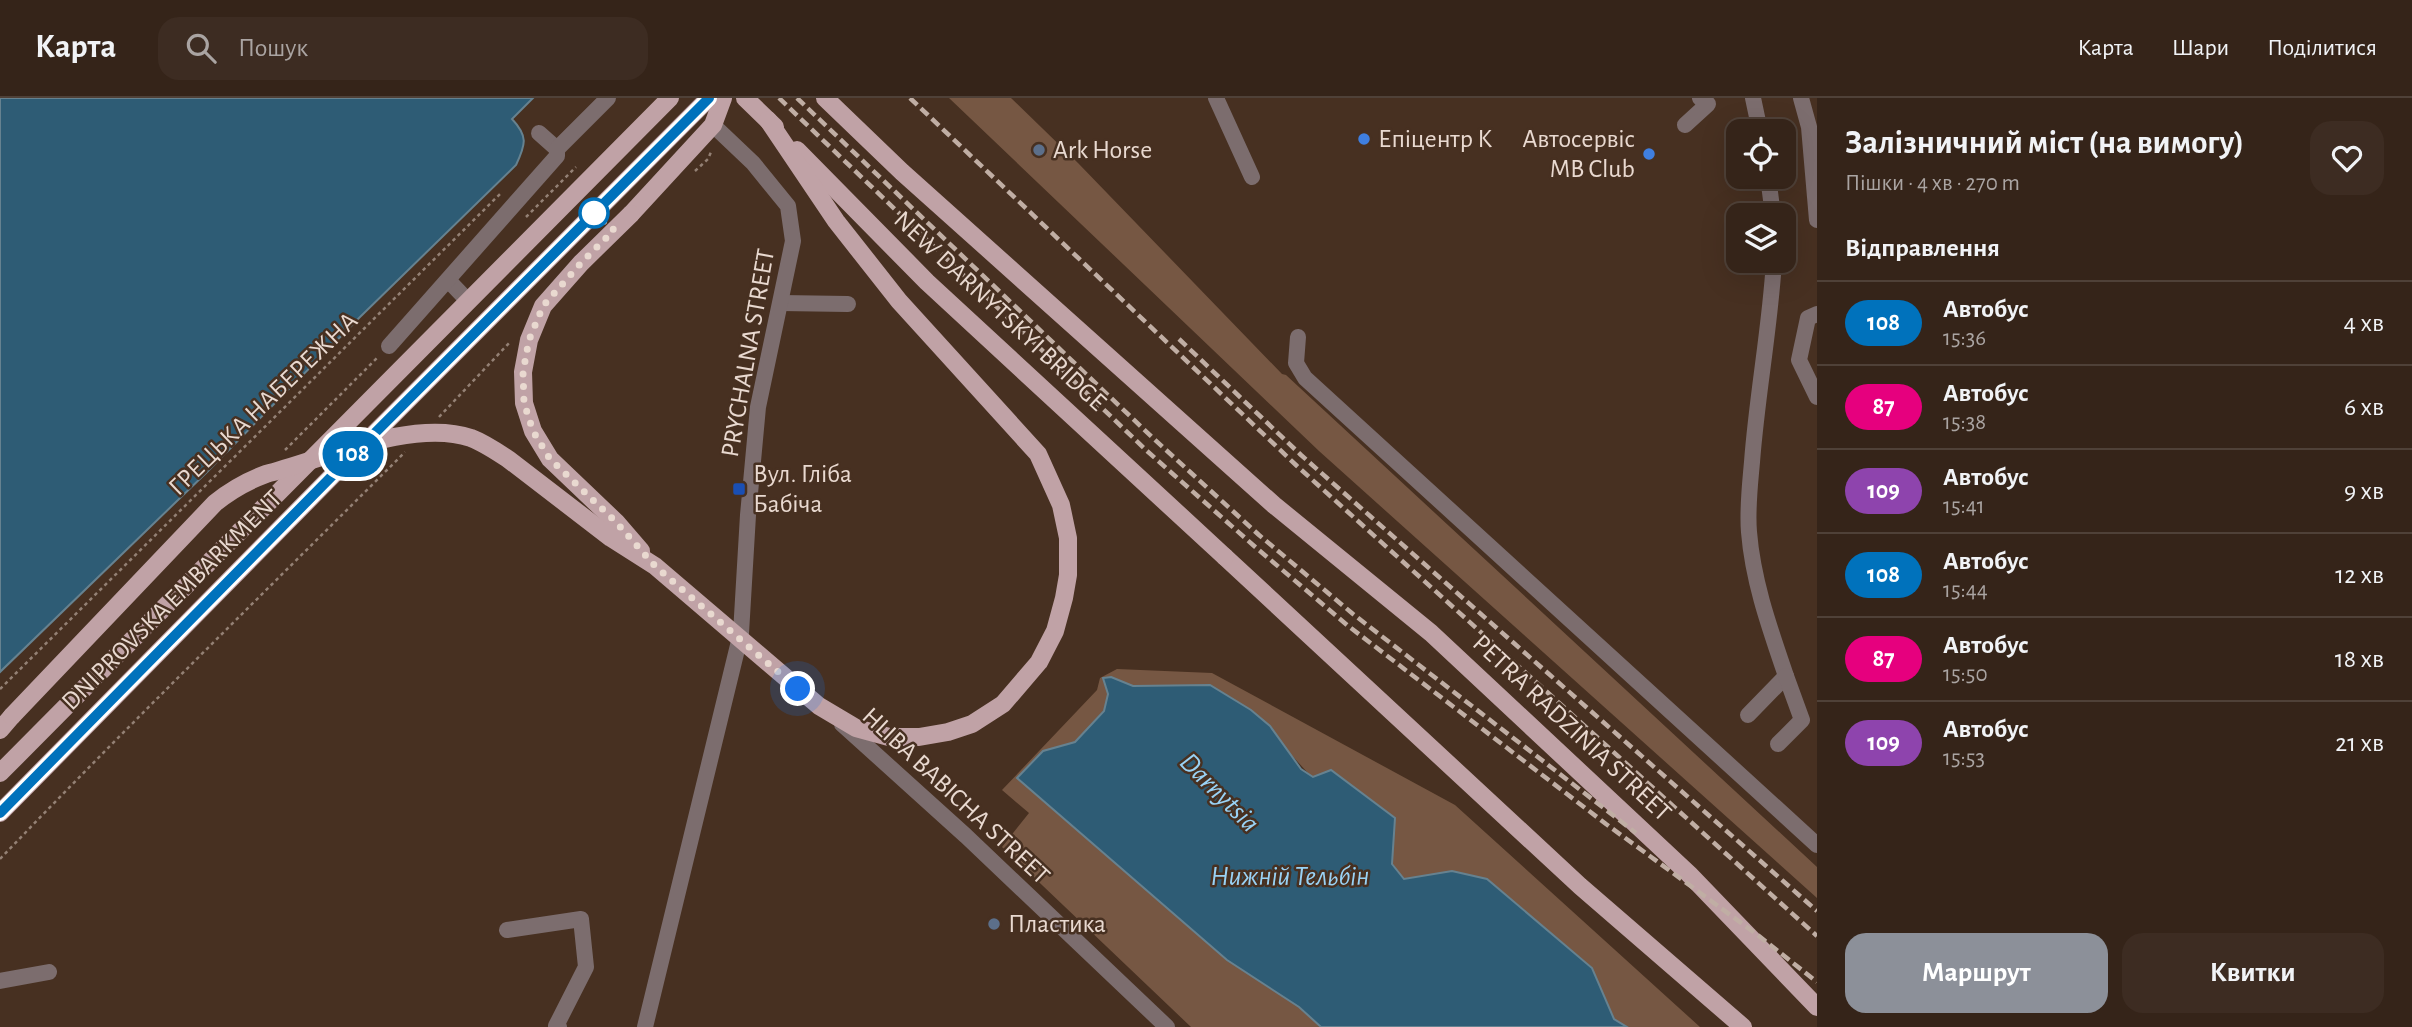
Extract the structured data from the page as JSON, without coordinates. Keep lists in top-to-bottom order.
{
  "streets": {
    "main road": ["NEW DARNYTSKYI BRIDGE", "DNIPROVSKA EMBARKMENT", "PETRA RADZINIA STREET"],
    "street": ["PRYCHALNA STREET", "HLIBA BABICHA STREET"],
    "path": ["ГРЕЦЬКА НАБЕРЕЖНА"]
  },
  "crossings": [
    ["NEW DARNYTSKYI BRIDGE", "PETRA RADZINIA STREET"],
    ["PRYCHALNA STREET", "HLIBA BABICHA STREET"]
  ],
  "water": ["Darnytsia", "Нижній Тельбін"],
  "places": {
    "other": [
      "Епіцентр К",
      "Ark Horse",
      "Автосервіс MB Club",
      "Пластика"
    ],
    "transit": ["Вул. Гліба Бабіча"]
  },
  "lines": ["bus line 108"],
  "page": {
    "header": "Карта",
    "search": "Пошук",
    "nav": ["Карта", "Шари", "Поділитися"],
    "on_map": "108",
    "heading": [
      ["Залізничний міст (на вимогу)", "Пішки · 4 хв · 270 m"],
      "Відправлення"
    ],
    "list": [
      {
        "mark": "108",
        "name": "Автобус",
        "note": "15:36",
        "value": "4 хв"
      },
      {
        "mark": "87",
        "name": "Автобус",
        "note": "15:38",
        "value": "6 хв"
      },
      {
        "mark": "109",
        "name": "Автобус",
        "note": "15:41",
        "value": "9 хв"
      },
      {
        "mark": "108",
        "name": "Автобус",
        "note": "15:44",
        "value": "12 хв"
      },
      {
        "mark": "87",
        "name": "Автобус",
        "note": "15:50",
        "value": "18 хв"
      },
      {
        "mark": "109",
        "name": "Автобус",
        "note": "15:53",
        "value": "21 хв"
      }
    ],
    "buttons": ["Маршрут", "Квитки"]
  }
}
